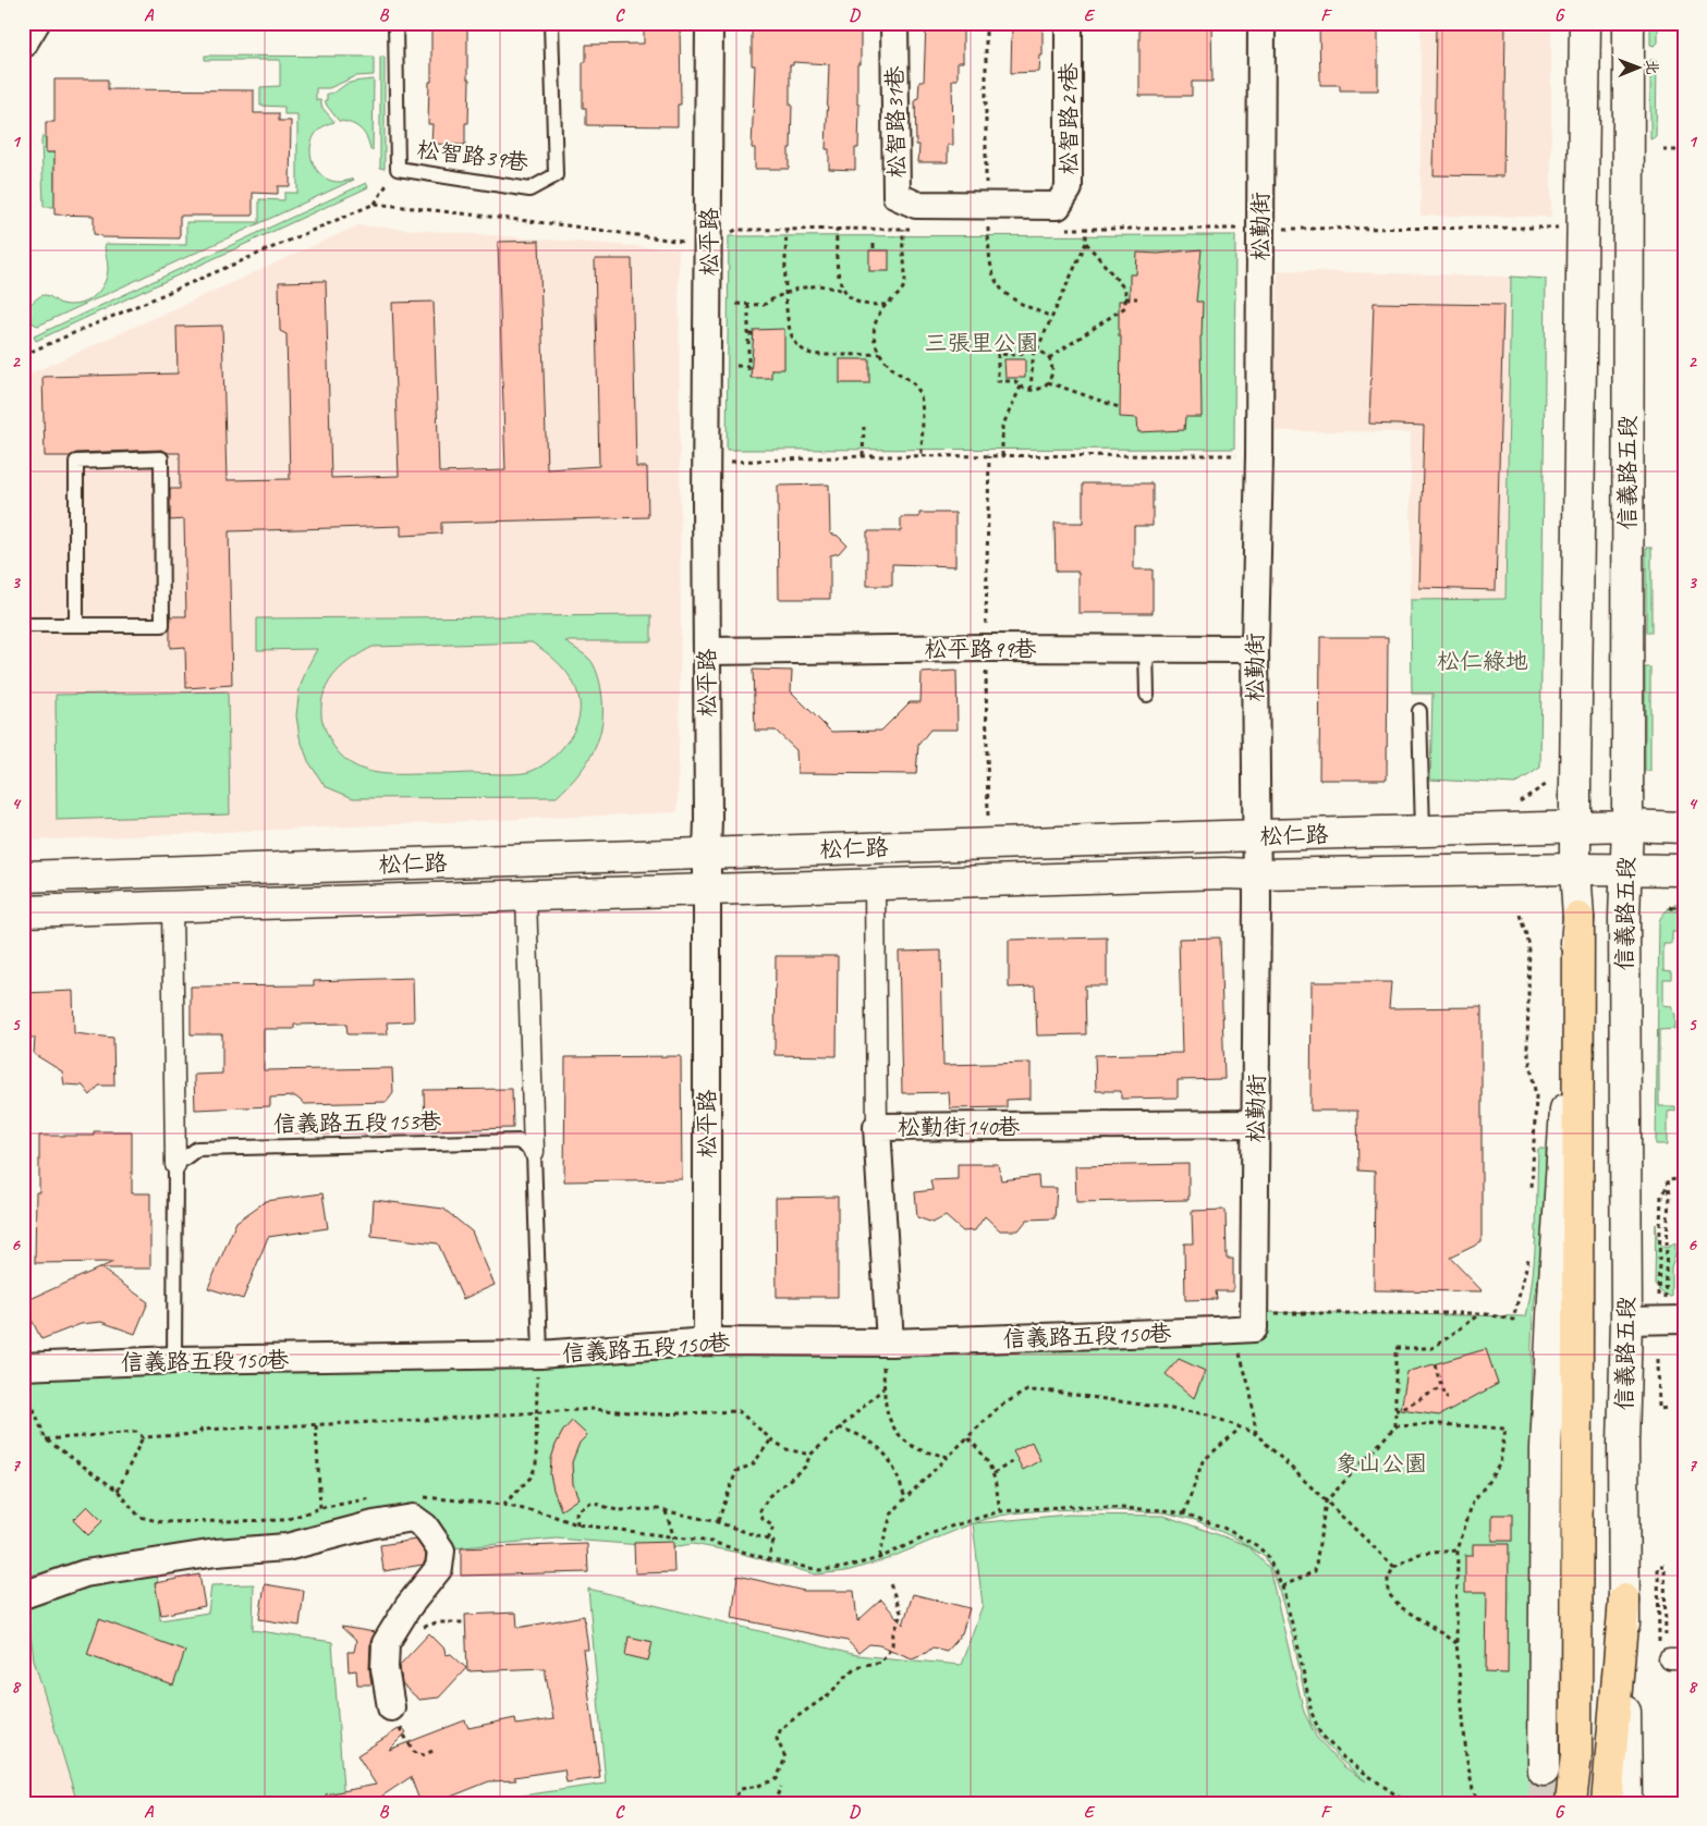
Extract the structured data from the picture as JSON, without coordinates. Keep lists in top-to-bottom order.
{
  "streets": {
    "main road": ["信義路五段", "松仁路"],
    "street": [
      "松智路29巷",
      "松智路31巷",
      "松勤街",
      "松平路",
      "松平路99巷",
      "松勤街140巷",
      "信義路五段150巷"
    ],
    "lane": ["松智路39巷", "信義路五段153巷"]
  },
  "crossings": [
    ["松智路29巷", "松智路31巷"],
    ["松勤街", "松平路99巷"],
    ["松勤街", "松仁路"],
    ["松勤街", "松勤街140巷"],
    ["松勤街", "信義路五段150巷"],
    ["松平路", "松平路99巷"],
    ["松平路", "松仁路"],
    ["松平路", "信義路五段150巷"],
    ["信義路五段", "松仁路"],
    ["松勤街140巷", "信義路五段150巷"]
  ],
  "parks": ["三張里公園", "松仁綠地", "象山公園"],
  "north": "right",
  "grid": {
    "columns": [
      "A",
      "B",
      "C",
      "D",
      "E",
      "F",
      "G"
    ],
    "rows": [
      "1",
      "2",
      "3",
      "4",
      "5",
      "6",
      "7",
      "8"
    ]
  }
}
